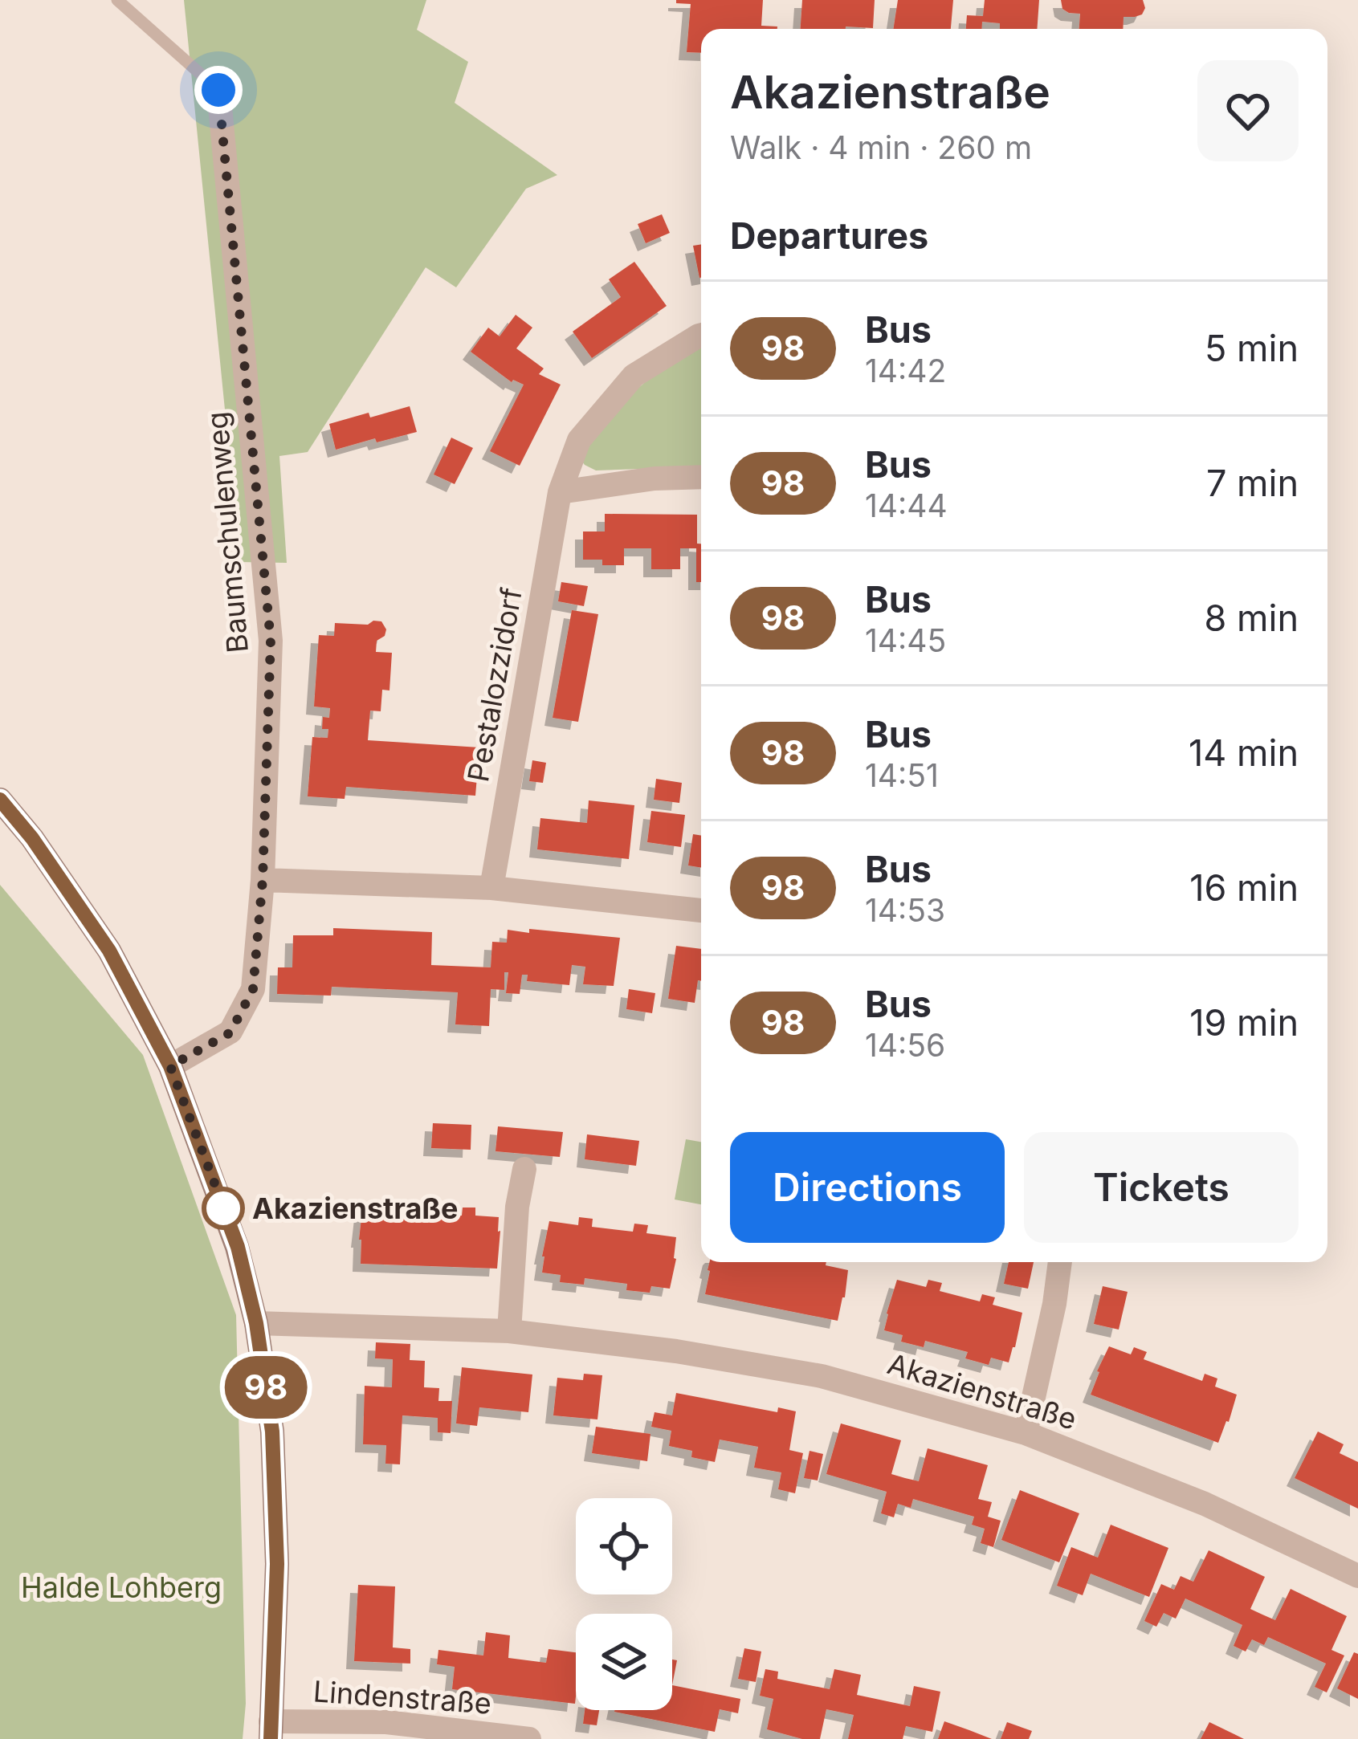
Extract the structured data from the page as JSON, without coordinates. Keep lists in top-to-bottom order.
{
  "streets": {
    "street": [
      "Baumschulenweg",
      "Pestalozzidorf",
      "Akazienstraße",
      "Lindenstraße"
    ]
  },
  "parks": ["Halde Lohberg"],
  "places": ["Akazienstraße"],
  "lines": ["bus line 98"],
  "page": {
    "on_map": "98",
    "heading": [
      ["Akazienstraße", "Walk · 4 min · 260 m"],
      "Departures"
    ],
    "list": [
      {
        "mark": "98",
        "name": "Bus",
        "note": "14:42",
        "value": "5 min"
      },
      {
        "mark": "98",
        "name": "Bus",
        "note": "14:44",
        "value": "7 min"
      },
      {
        "mark": "98",
        "name": "Bus",
        "note": "14:45",
        "value": "8 min"
      },
      {
        "mark": "98",
        "name": "Bus",
        "note": "14:51",
        "value": "14 min"
      },
      {
        "mark": "98",
        "name": "Bus",
        "note": "14:53",
        "value": "16 min"
      },
      {
        "mark": "98",
        "name": "Bus",
        "note": "14:56",
        "value": "19 min"
      }
    ],
    "buttons": ["Directions", "Tickets"]
  }
}
